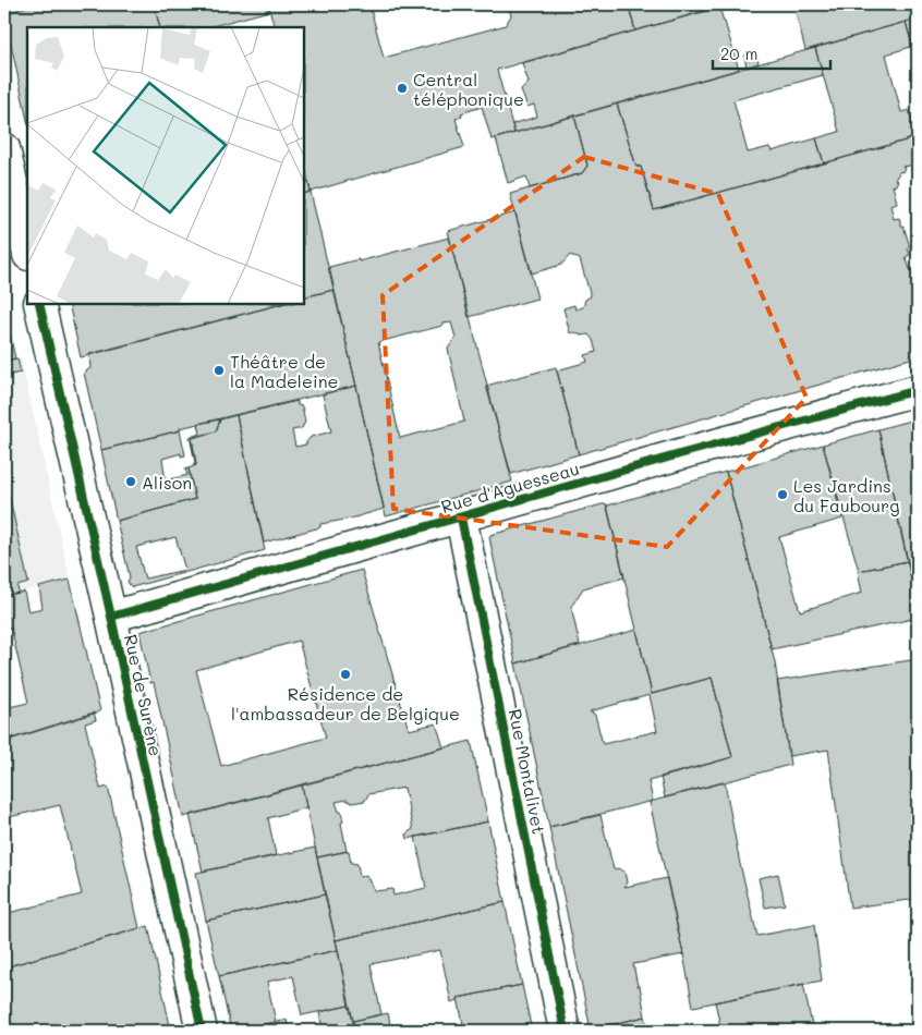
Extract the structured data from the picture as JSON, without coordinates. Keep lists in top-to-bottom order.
{
  "streets": {
    "street": ["Rue d'Aguesseau", "Rue de Surène", "Rue Montalivet"]
  },
  "crossings": [
    ["Rue d'Aguesseau", "Rue de Surène"],
    ["Rue d'Aguesseau", "Rue Montalivet"]
  ],
  "places": [
    "Central téléphonique",
    "Théâtre de la Madeleine",
    "Alison",
    "Les Jardins du Faubourg",
    "Résidence de l'ambassadeur de Belgique"
  ],
  "scale_bar": "20 m"
}
